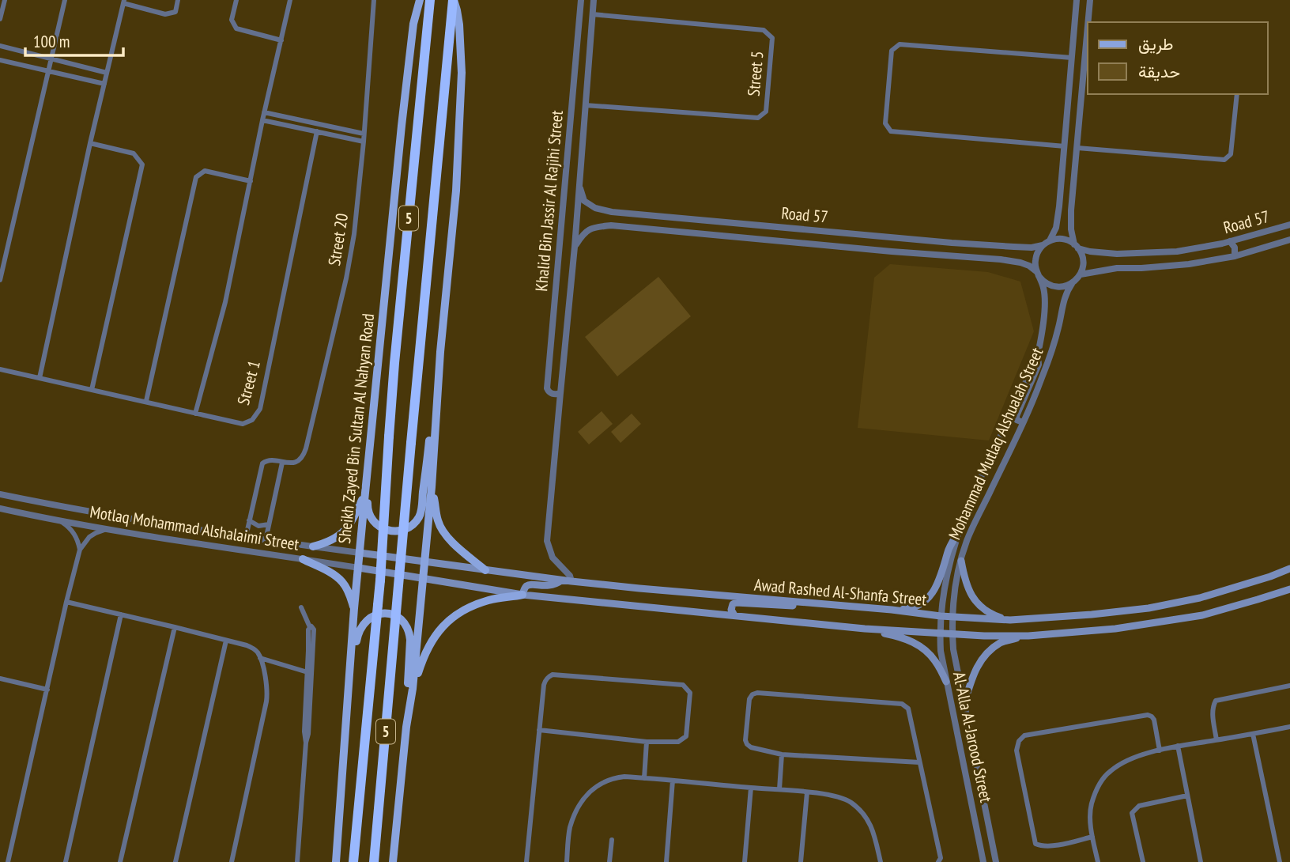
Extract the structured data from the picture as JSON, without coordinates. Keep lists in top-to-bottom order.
{
  "streets": {
    "highway": ["5", "Sheikh Zayed Bin Sultan Al Nahyan Road"],
    "main road": ["Motlaq Mohammad Alshalaimi Street", "Awad Rashed Al-Shanfa Street"],
    "street": [
      "Street 5",
      "Khalid Bin Jassir Al Rajihi Street",
      "Road 57",
      "Street 20",
      "Street 1",
      "Mohammad Mutlaq Alshualah Street",
      "Al-Alla Al-Jarood Street"
    ]
  },
  "crossings": [
    ["Street 5", "Khalid Bin Jassir Al Rajihi Street"],
    ["Khalid Bin Jassir Al Rajihi Street", "Road 57"],
    ["Khalid Bin Jassir Al Rajihi Street", "Awad Rashed Al-Shanfa Street"],
    ["Road 57", "Mohammad Mutlaq Alshualah Street"],
    ["Street 20", "Motlaq Mohammad Alshalaimi Street"],
    ["Sheikh Zayed Bin Sultan Al Nahyan Road", "Motlaq Mohammad Alshalaimi Street"],
    ["Mohammad Mutlaq Alshualah Street", "Awad Rashed Al-Shanfa Street"],
    ["Mohammad Mutlaq Alshualah Street", "Al-Alla Al-Jarood Street"],
    ["Motlaq Mohammad Alshalaimi Street", "Awad Rashed Al-Shanfa Street"],
    ["Awad Rashed Al-Shanfa Street", "Al-Alla Al-Jarood Street"]
  ],
  "legend": ["طريق", "حديقة"],
  "scale_bar": "100 m"
}
